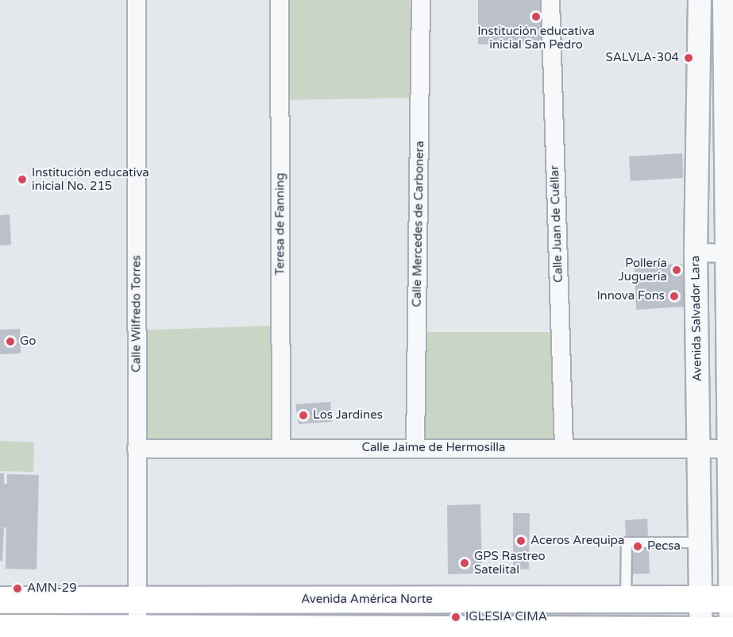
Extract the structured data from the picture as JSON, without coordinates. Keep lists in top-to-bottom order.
{
  "streets": {
    "main road": ["Avenida América Norte"],
    "street": [
      "Teresa de Fanning",
      "Calle Mercedes de Carbonera",
      "Calle Juan de Cuéllar",
      "Calle Wilfredo Torres",
      "Avenida Salvador Lara",
      "Calle Jaime de Hermosilla"
    ]
  },
  "crossings": [
    ["Teresa de Fanning", "Calle Jaime de Hermosilla"],
    ["Calle Mercedes de Carbonera", "Calle Jaime de Hermosilla"],
    ["Calle Juan de Cuéllar", "Calle Jaime de Hermosilla"],
    ["Calle Wilfredo Torres", "Calle Jaime de Hermosilla"],
    ["Calle Wilfredo Torres", "Avenida América Norte"],
    ["Avenida Salvador Lara", "Calle Jaime de Hermosilla"],
    ["Avenida Salvador Lara", "Avenida América Norte"]
  ],
  "places": [
    "Institución educativa inicial San Pedro",
    "SALVLA-304",
    "Institución educativa inicial No. 215",
    "Pollería Juguería",
    "Innova Fons",
    "Go",
    "Los Jardines",
    "Aceros Arequipa",
    "Pecsa",
    "GPS Rastreo Satelital",
    "AMN-29",
    "IGLESIA CIMA"
  ]
}
